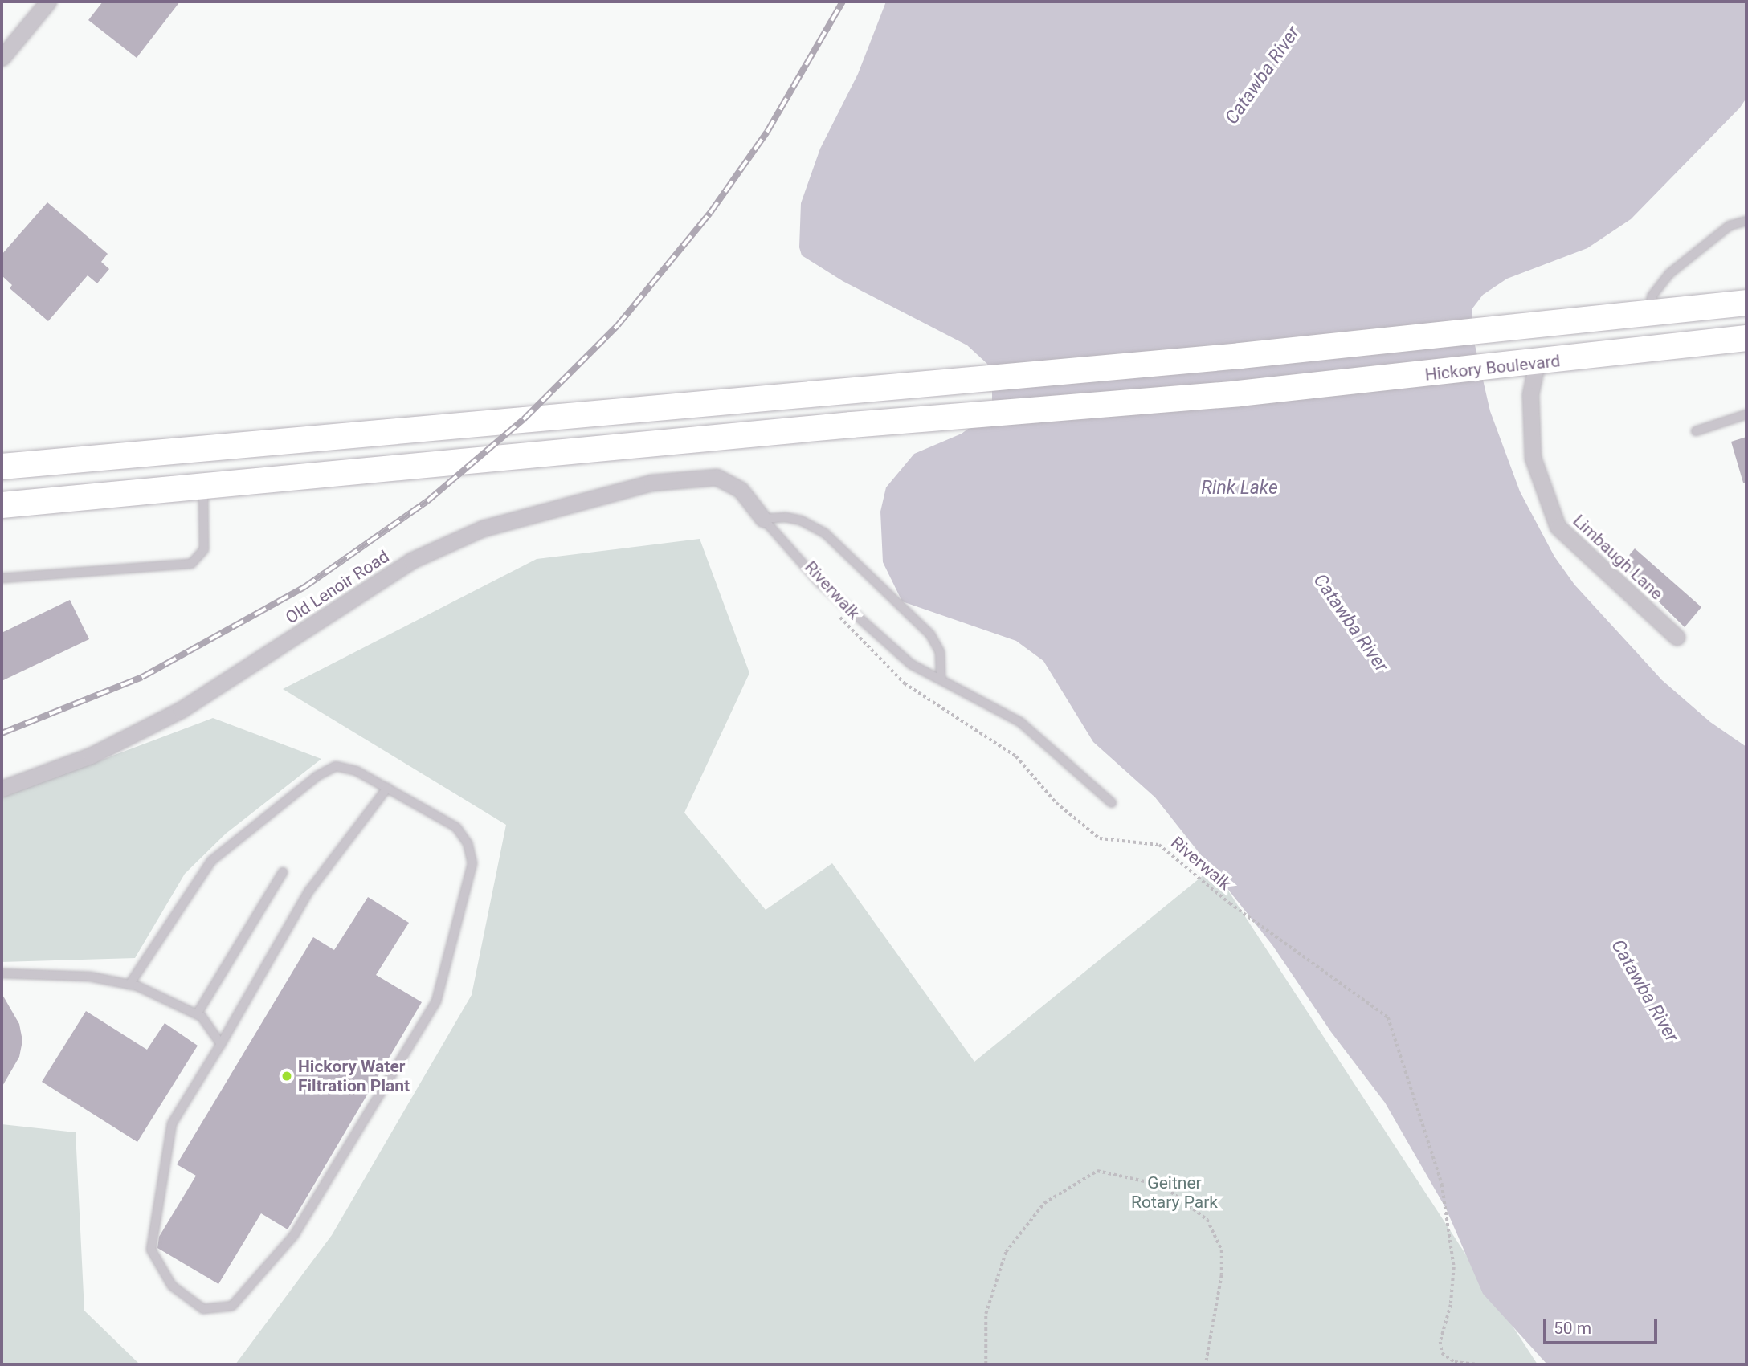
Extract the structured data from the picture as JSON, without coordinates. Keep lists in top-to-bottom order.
{
  "streets": {
    "highway": ["Hickory Boulevard"],
    "street": ["Limbaugh Lane", "Old Lenoir Road"],
    "path": ["Riverwalk"]
  },
  "crossings": [
    ["Hickory Boulevard", "Limbaugh Lane"]
  ],
  "water": ["Catawba River", "Rink Lake"],
  "parks": ["Geitner Rotary Park"],
  "places": ["Hickory Water Filtration Plant"],
  "scale_bar": "50 m"
}
